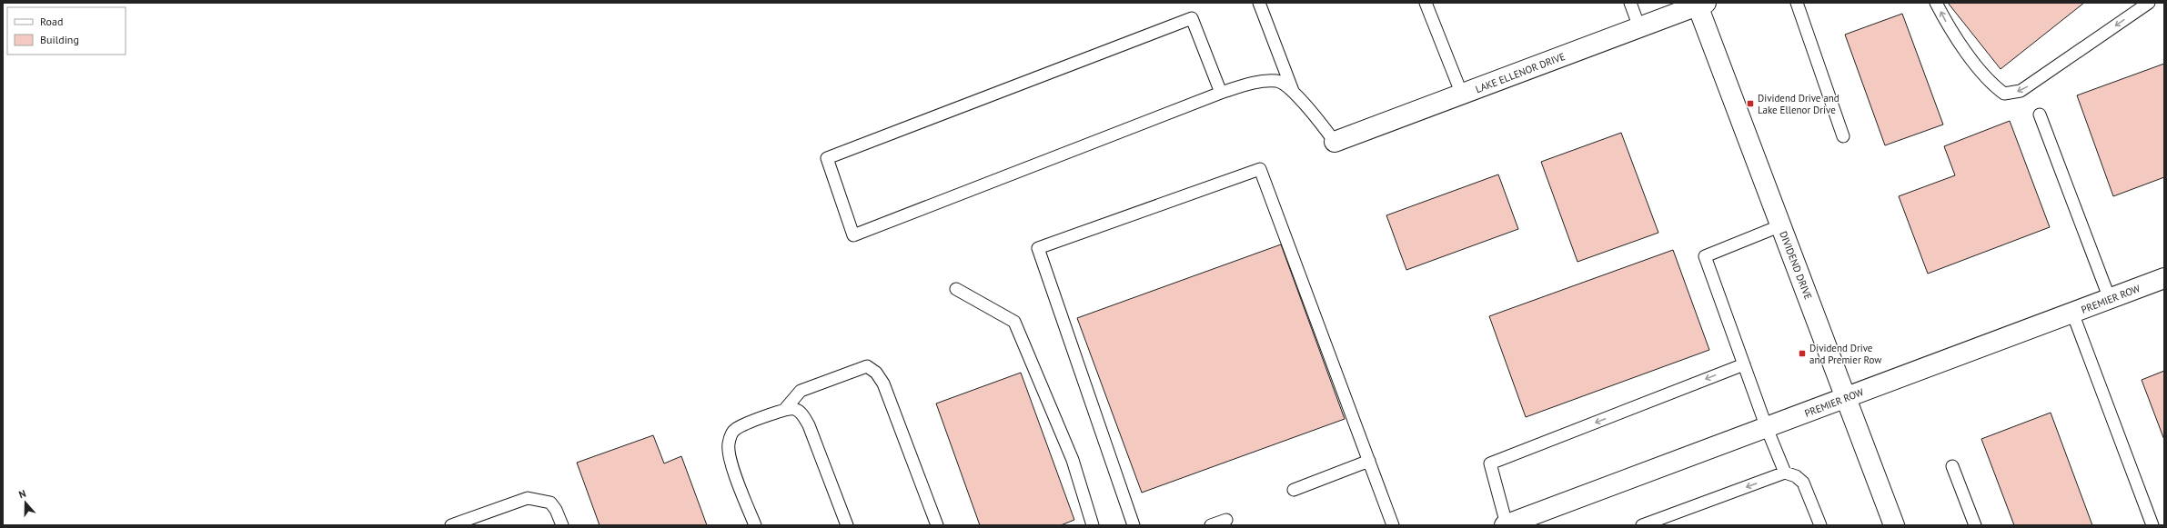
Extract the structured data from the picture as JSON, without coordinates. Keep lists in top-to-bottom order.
{
  "streets": {
    "street": ["LAKE ELLENOR DRIVE", "DIVIDEND DRIVE", "PREMIER ROW"]
  },
  "crossings": [
    ["LAKE ELLENOR DRIVE", "DIVIDEND DRIVE"],
    ["DIVIDEND DRIVE", "PREMIER ROW"]
  ],
  "places": {
    "transit": ["Dividend Drive and Lake Ellenor Drive", "Dividend Drive and Premier Row"]
  },
  "legend": ["Road", "Building"],
  "north": "top"
}
